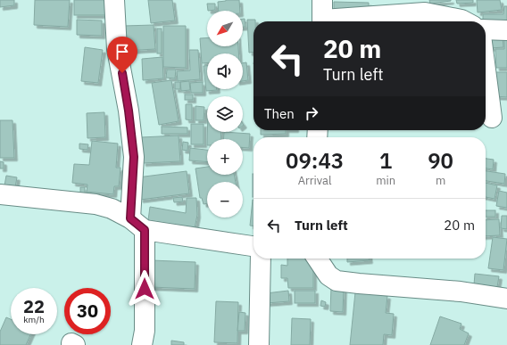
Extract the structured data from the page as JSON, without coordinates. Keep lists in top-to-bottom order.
{
  "north": "bottom left",
  "page": {
    "map_buttons": ["+", "−"],
    "turn": ["20 m", "Turn left"],
    "then": "Then",
    "eta": [
      "09:43",
      "Arrival",
      "1",
      "min",
      "90",
      "m"
    ],
    "list": [
      {
        "name": "Turn left",
        "value": "20 m"
      }
    ],
    "speed": "22 km/h",
    "limit": "30"
  }
}
